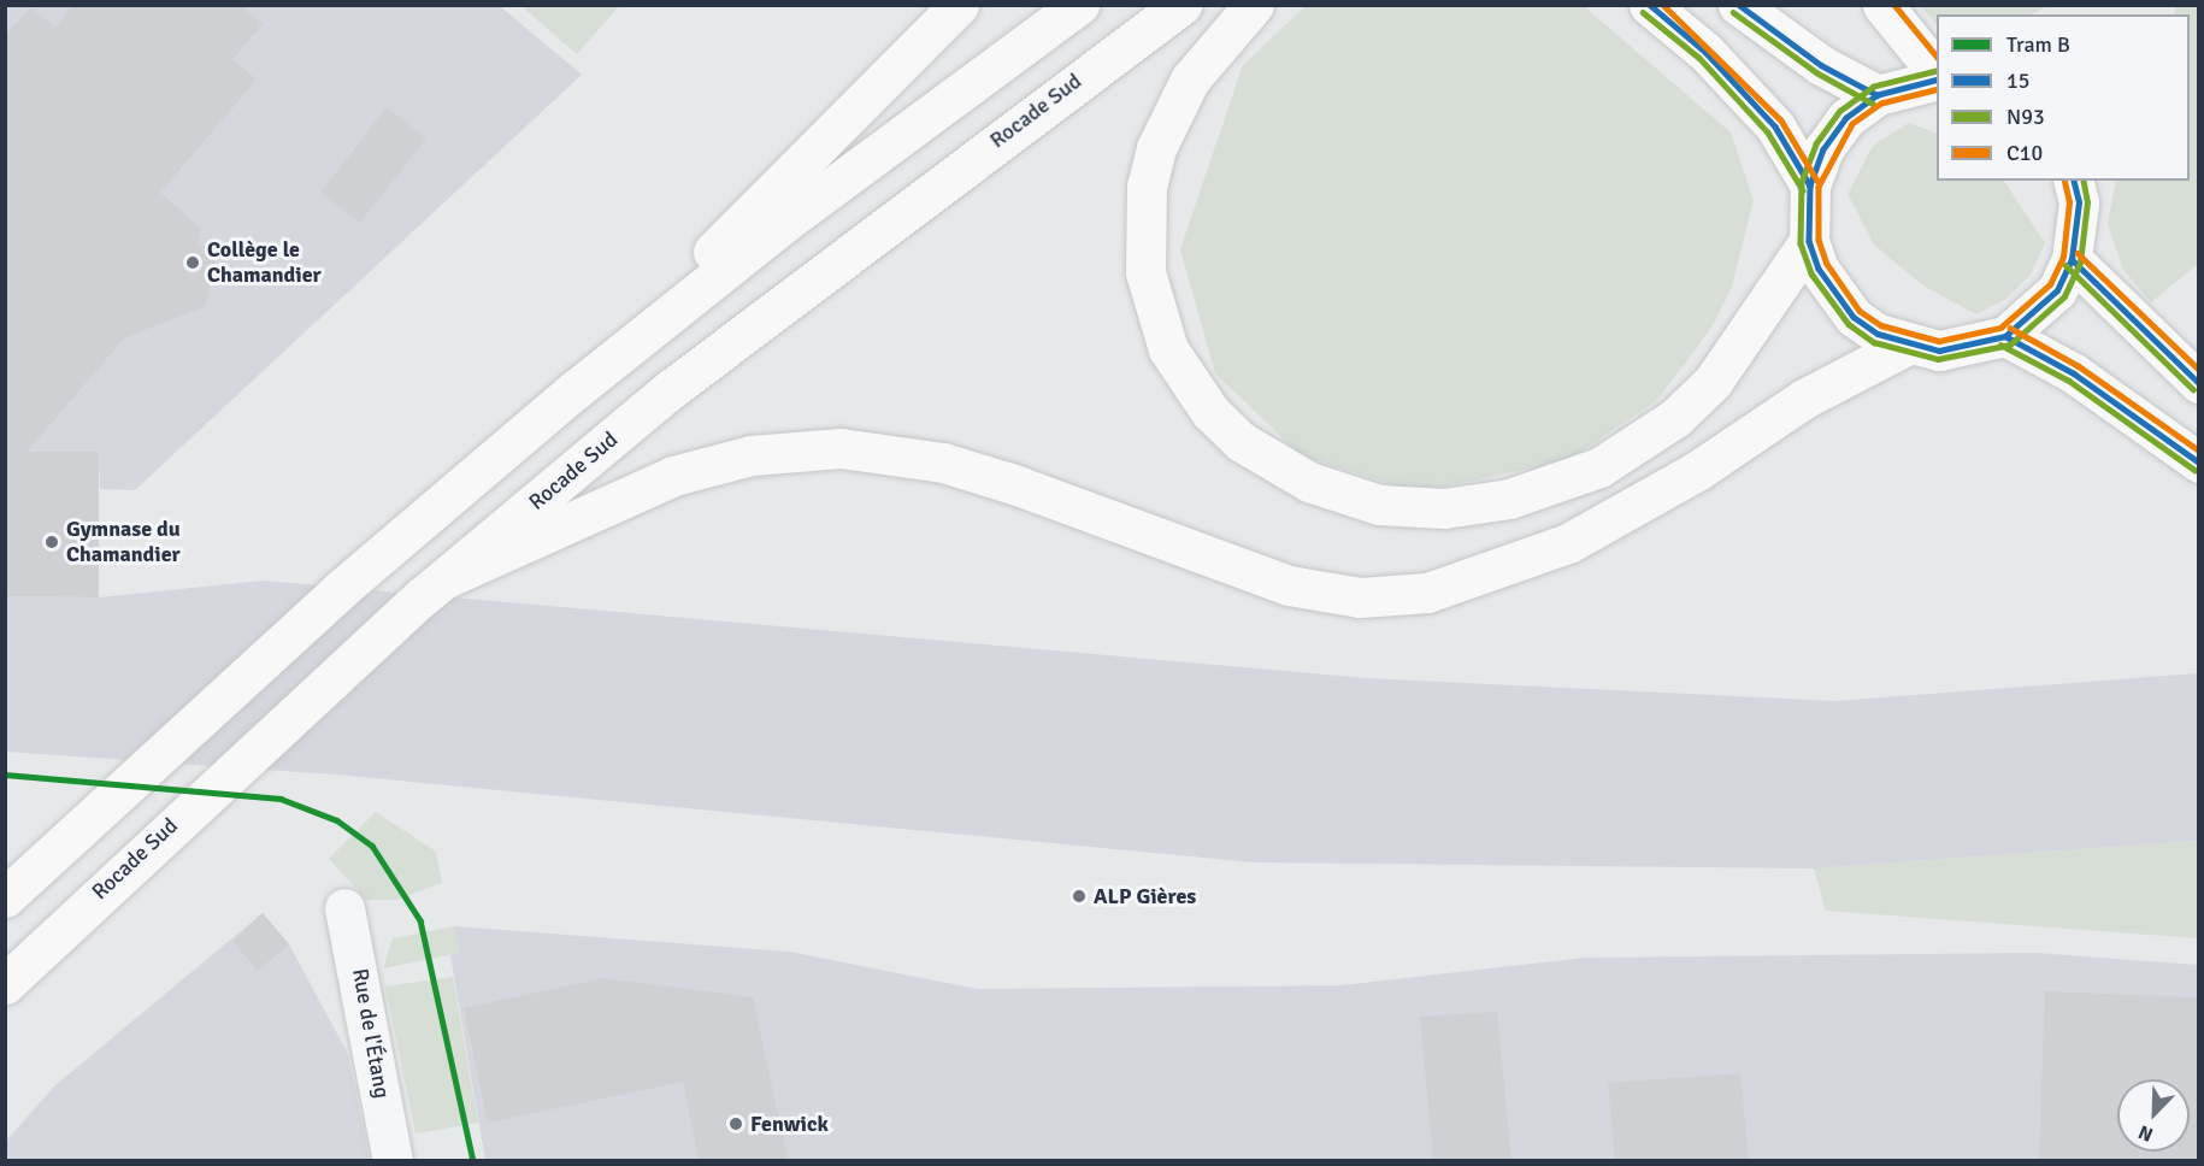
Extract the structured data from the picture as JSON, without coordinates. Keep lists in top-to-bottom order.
{
  "streets": {
    "main road": ["Rocade Sud"],
    "street": ["Rue de l'Étang"]
  },
  "places": [
    "Collège le Chamandier",
    "Gymnase du Chamandier",
    "ALP Gières",
    "Fenwick"
  ],
  "lines": [
    "transit line 15",
    "transit line C10",
    "transit line N93",
    "tram line B"
  ],
  "legend": [
    "Tram B",
    "15",
    "N93",
    "C10"
  ],
  "north": "bottom left"
}
